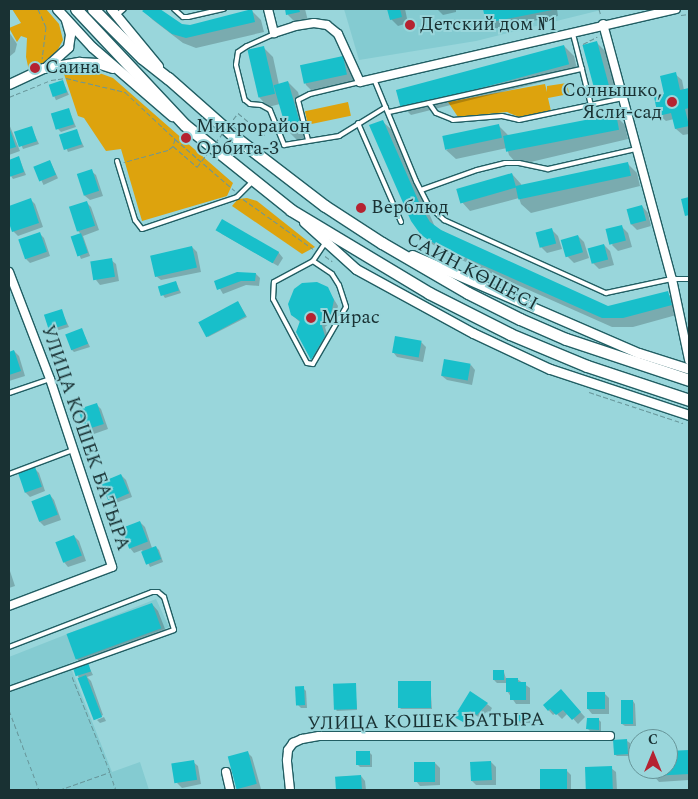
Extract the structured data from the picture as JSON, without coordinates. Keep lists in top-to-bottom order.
{
  "streets": {
    "main road": ["САИН КӨШЕСІ"],
    "street": ["УЛИЦА КОШЕК БАТЫРА"]
  },
  "places": [
    "Детский дом №1",
    "Саина",
    "Солнышко, Ясли-сад",
    "Микрорайон Орбита-3",
    "Верблюд",
    "Мирас"
  ],
  "north": "top"
}
